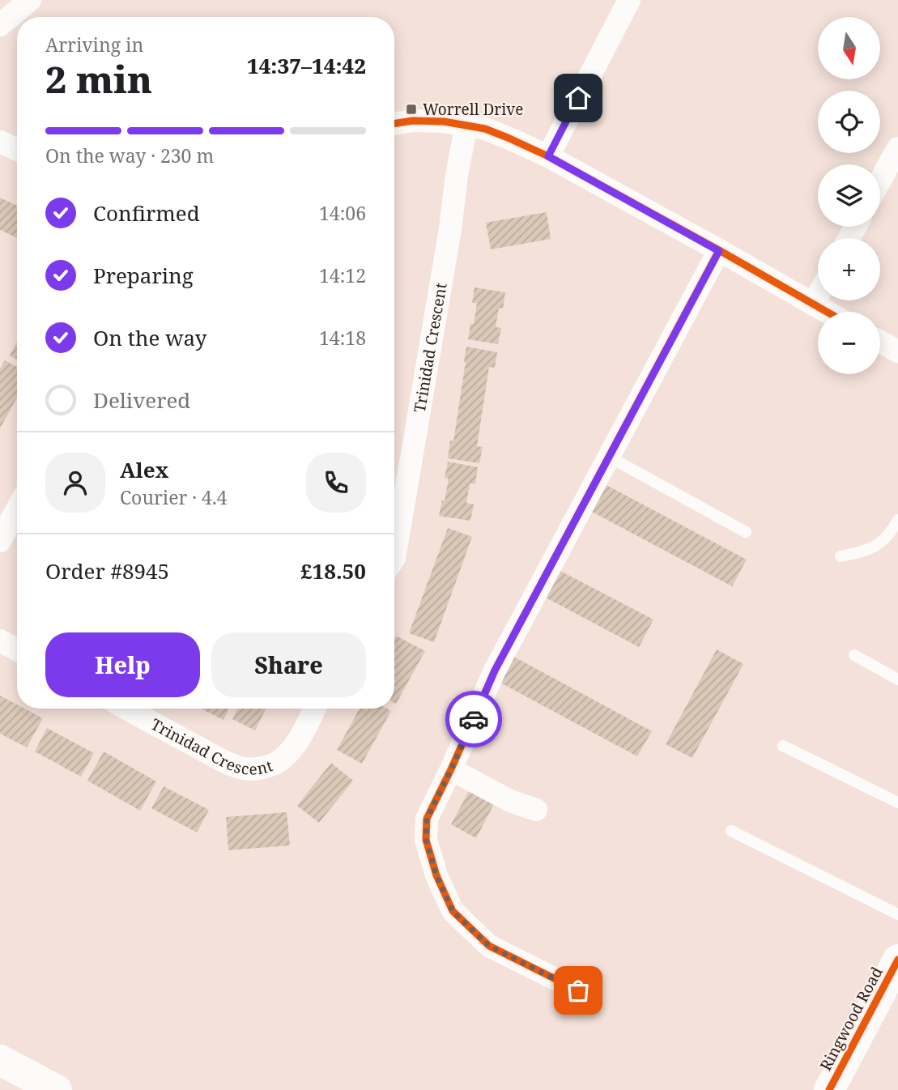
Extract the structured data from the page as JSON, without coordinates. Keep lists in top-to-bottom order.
{
  "streets": {
    "main road": ["Ringwood Road"],
    "street": ["Trinidad Crescent"]
  },
  "places": {
    "transit": ["Worrell Drive"]
  },
  "north": "bottom",
  "page": {
    "map_buttons": ["+", "−"],
    "heading": ["2 min", "Arriving in", "14:37–14:42"],
    "panel": [
      "Alex",
      "Courier · 4.4",
      "Order #8945",
      "£18.50"
    ],
    "bar": "On the way · 230 m",
    "list": [
      ["Confirmed", "14:06"],
      ["Preparing", "14:12"],
      ["On the way", "14:18"],
      "Delivered"
    ],
    "buttons": ["Help", "Share"]
  }
}
